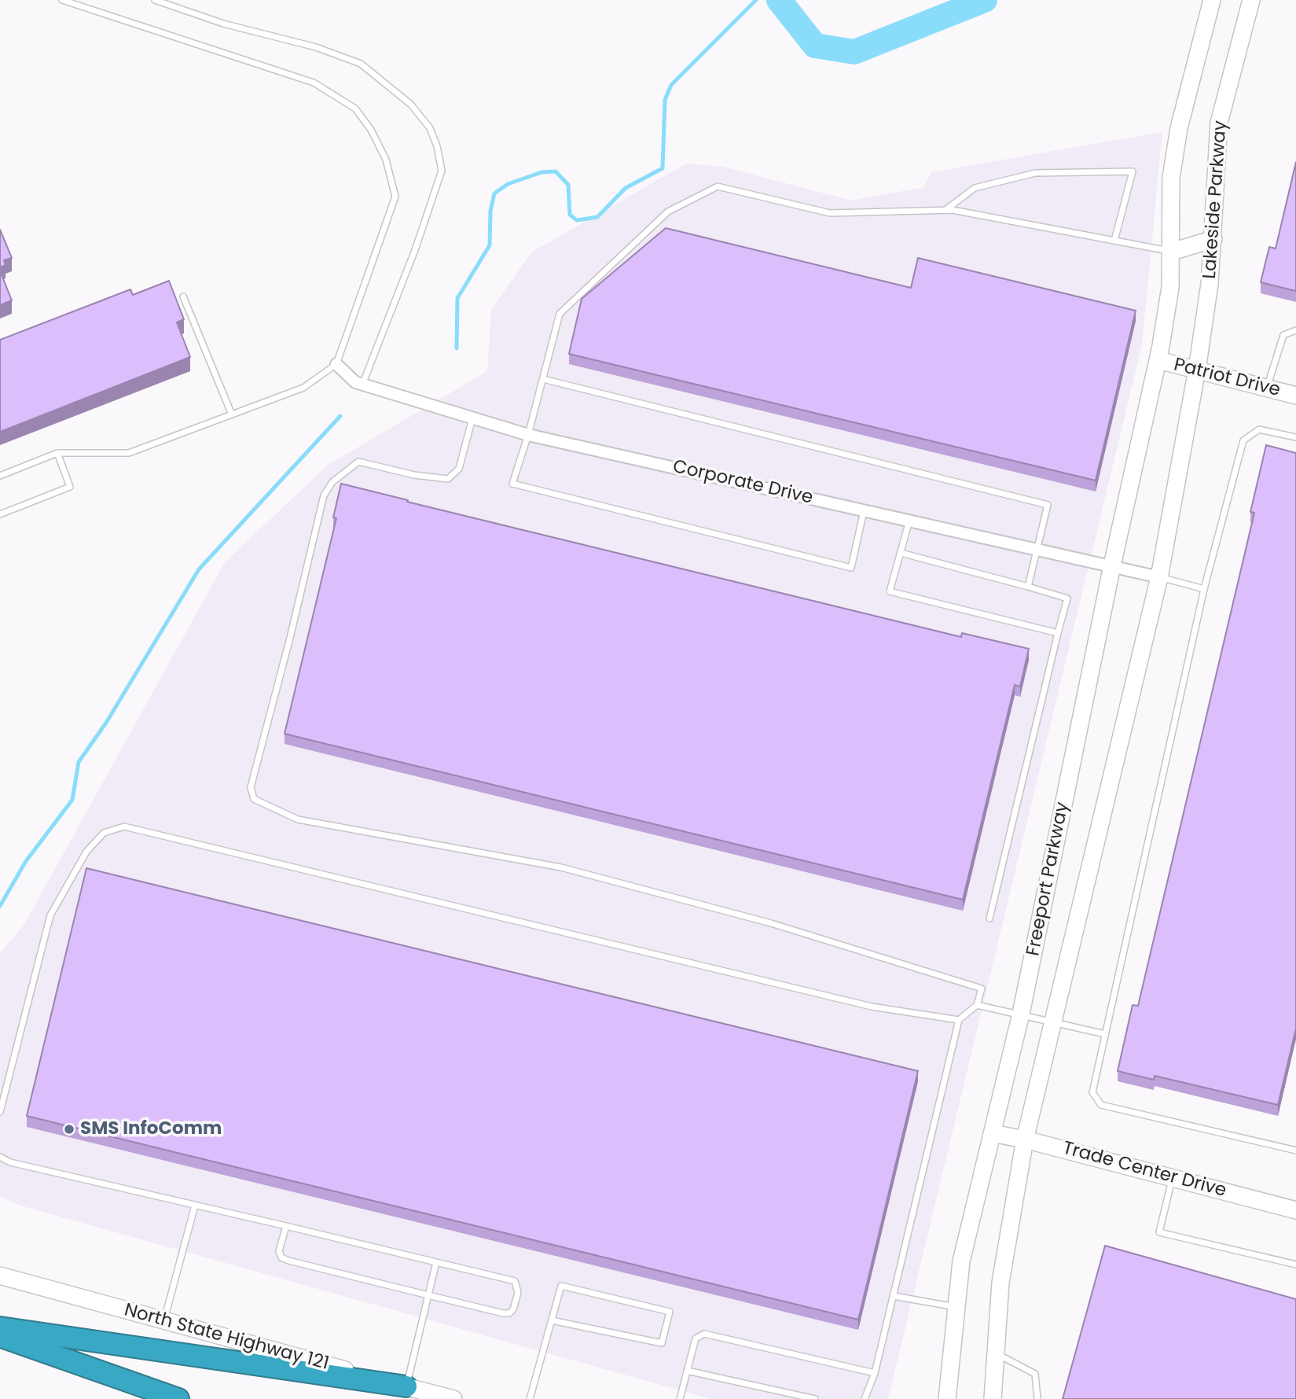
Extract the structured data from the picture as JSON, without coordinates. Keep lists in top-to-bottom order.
{
  "streets": {
    "main road": [
      "Lakeside Parkway",
      "Patriot Drive",
      "Freeport Parkway",
      "Trade Center Drive",
      "North State Highway 121"
    ],
    "street": ["Corporate Drive"]
  },
  "crossings": [
    ["Lakeside Parkway", "Patriot Drive"],
    ["Lakeside Parkway", "Freeport Parkway"],
    ["Patriot Drive", "Freeport Parkway"],
    ["Corporate Drive", "Freeport Parkway"],
    ["Freeport Parkway", "Trade Center Drive"]
  ],
  "places": ["SMS InfoComm"]
}
